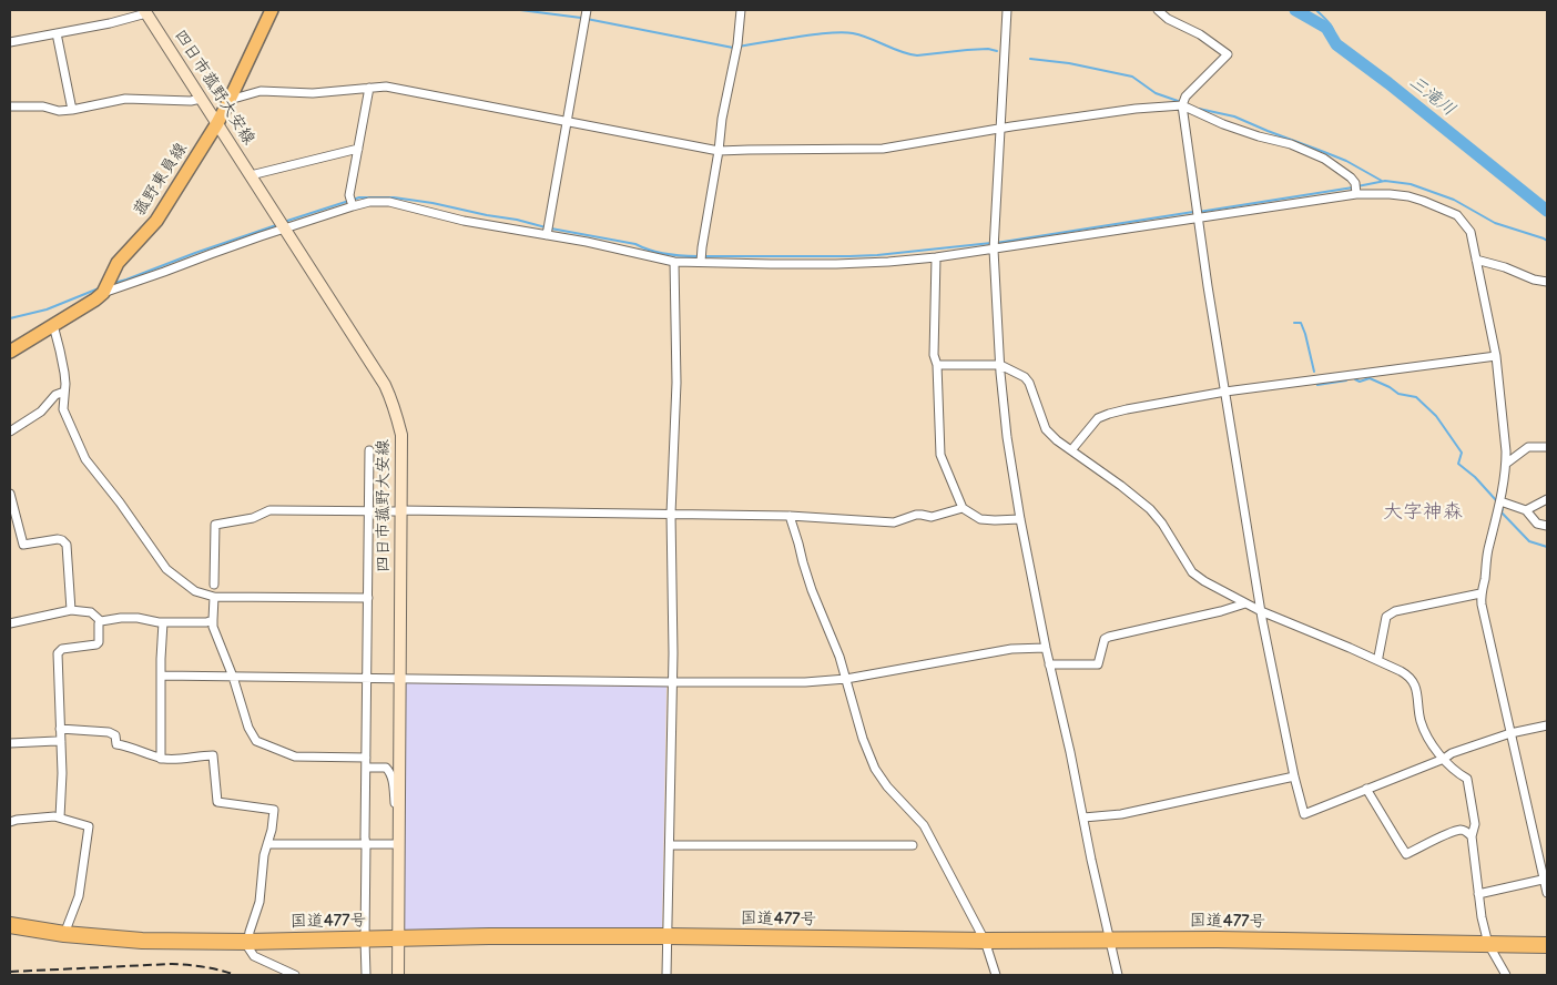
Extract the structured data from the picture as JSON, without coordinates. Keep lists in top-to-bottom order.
{
  "streets": {
    "highway": ["国道477号"],
    "main road": ["四日市菰野大安線", "菰野東員線"]
  },
  "crossings": [
    ["四日市菰野大安線", "菰野東員線"],
    ["四日市菰野大安線", "国道477号"]
  ],
  "districts": ["大字神森"],
  "water": ["三滝川"]
}
